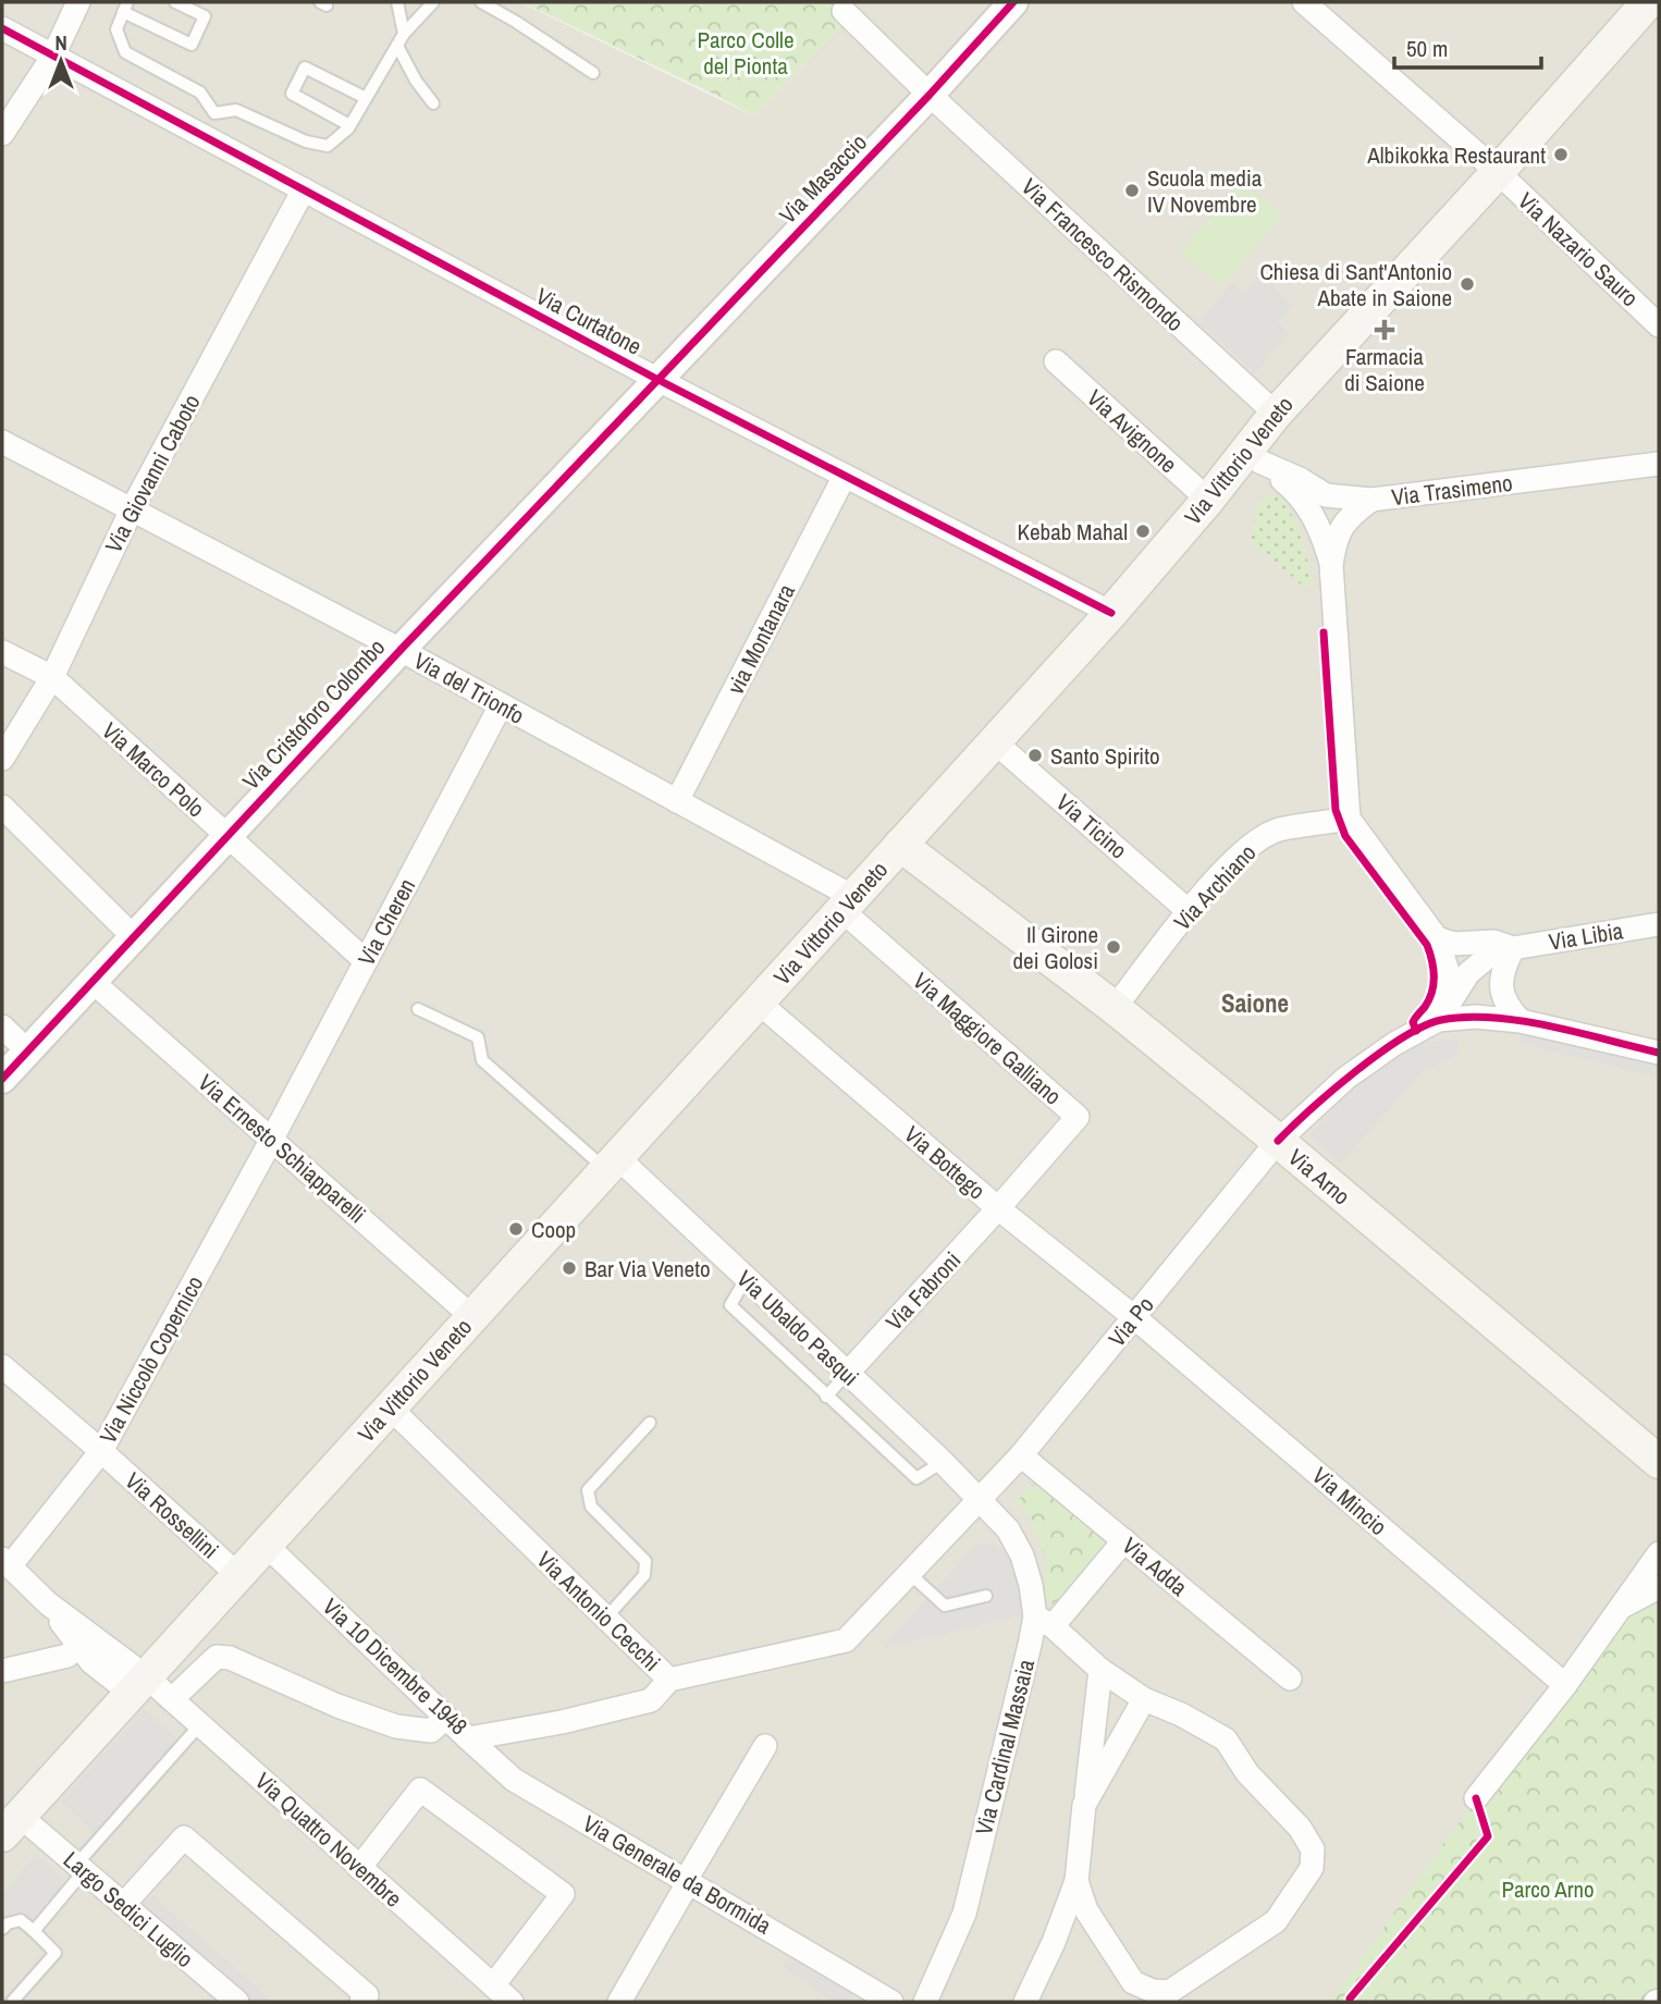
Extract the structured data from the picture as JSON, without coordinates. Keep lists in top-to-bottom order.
{
  "streets": {
    "main road": ["Via Vittorio Veneto", "Via Arno"],
    "street": [
      "Via Masaccio",
      "Via Nazario Sauro",
      "Via Francesco Rismondo",
      "Via Curtatone",
      "Via Avignone",
      "Via Giovanni Caboto",
      "Via Trasimeno",
      "via Montanara",
      "Via del Trionfo",
      "Via Cristoforo Colombo",
      "Via Marco Polo",
      "Via Ticino",
      "Via Archiano",
      "Via Cheren",
      "Via Libia",
      "Via Maggiore Galliano",
      "Via Ernesto Schiapparelli",
      "Via Bottego",
      "Via Fabroni",
      "Via Po",
      "Via Ubaldo Pasqui",
      "Via Niccolò Copernico",
      "Via Mincio",
      "Via Rossellini",
      "Via Adda",
      "Via Antonio Cecchi",
      "Via 10 Dicembre 1948",
      "Via Cardinal Massaia",
      "Via Quattro Novembre",
      "Via Generale da Bormida",
      "Largo Sedici Luglio"
    ]
  },
  "crossings": [
    ["Via Masaccio", "Via Francesco Rismondo"],
    ["Via Masaccio", "Via Curtatone"],
    ["Via Masaccio", "Via Cristoforo Colombo"],
    ["Via Nazario Sauro", "Via Vittorio Veneto"],
    ["Via Francesco Rismondo", "Via Vittorio Veneto"],
    ["Via Curtatone", "Via Vittorio Veneto"],
    ["Via Curtatone", "Via Giovanni Caboto"],
    ["Via Curtatone", "via Montanara"],
    ["Via Curtatone", "Via Cristoforo Colombo"],
    ["Via Avignone", "Via Vittorio Veneto"],
    ["Via Vittorio Veneto", "Via Trasimeno"],
    ["Via Vittorio Veneto", "Via del Trionfo"],
    ["Via Vittorio Veneto", "Via Ticino"],
    ["Via Vittorio Veneto", "Via Maggiore Galliano"],
    ["Via Vittorio Veneto", "Via Ernesto Schiapparelli"],
    ["Via Vittorio Veneto", "Via Bottego"],
    ["Via Vittorio Veneto", "Via Arno"],
    ["Via Vittorio Veneto", "Via Ubaldo Pasqui"],
    ["Via Vittorio Veneto", "Via Rossellini"],
    ["Via Vittorio Veneto", "Via Antonio Cecchi"],
    ["Via Vittorio Veneto", "Via 10 Dicembre 1948"],
    ["Via Vittorio Veneto", "Via Quattro Novembre"],
    ["Via Vittorio Veneto", "Largo Sedici Luglio"],
    ["Via Giovanni Caboto", "Via del Trionfo"],
    ["Via Giovanni Caboto", "Via Marco Polo"],
    ["via Montanara", "Via del Trionfo"],
    ["Via del Trionfo", "Via Cristoforo Colombo"],
    ["Via del Trionfo", "Via Cheren"],
    ["Via del Trionfo", "Via Maggiore Galliano"],
    ["Via Cristoforo Colombo", "Via Marco Polo"],
    ["Via Cristoforo Colombo", "Via Ernesto Schiapparelli"],
    ["Via Marco Polo", "Via Cheren"],
    ["Via Ticino", "Via Archiano"],
    ["Via Archiano", "Via Arno"],
    ["Via Cheren", "Via Ernesto Schiapparelli"],
    ["Via Cheren", "Via Niccolò Copernico"],
    ["Via Libia", "Via Po"],
    ["Via Maggiore Galliano", "Via Bottego"],
    ["Via Maggiore Galliano", "Via Fabroni"],
    ["Via Ernesto Schiapparelli", "Via Niccolò Copernico"],
    ["Via Bottego", "Via Fabroni"],
    ["Via Bottego", "Via Po"],
    ["Via Bottego", "Via Mincio"],
    ["Via Arno", "Via Po"],
    ["Via Fabroni", "Via Ubaldo Pasqui"],
    ["Via Po", "Via Ubaldo Pasqui"],
    ["Via Po", "Via Mincio"],
    ["Via Po", "Via Adda"],
    ["Via Po", "Via Antonio Cecchi"],
    ["Via Po", "Via Cardinal Massaia"],
    ["Via Ubaldo Pasqui", "Via Antonio Cecchi"],
    ["Via Ubaldo Pasqui", "Via Cardinal Massaia"],
    ["Via Niccolò Copernico", "Via Rossellini"],
    ["Via Antonio Cecchi", "Via 10 Dicembre 1948"],
    ["Via Antonio Cecchi", "Via Cardinal Massaia"],
    ["Via 10 Dicembre 1948", "Via Generale da Bormida"]
  ],
  "districts": ["Saione"],
  "parks": ["Parco Colle del Pionta", "Parco Arno"],
  "places": {
    "other": [
      "Albikokka Restaurant",
      "Scuola media IV Novembre",
      "Chiesa di Sant'Antonio Abate in Saione",
      "Kebab Mahal",
      "Santo Spirito",
      "Il Girone dei Golosi",
      "Coop",
      "Bar Via Veneto"
    ],
    "health": ["Farmacia di Saione"]
  },
  "scale_bar": "50 m",
  "north": "top"
}
